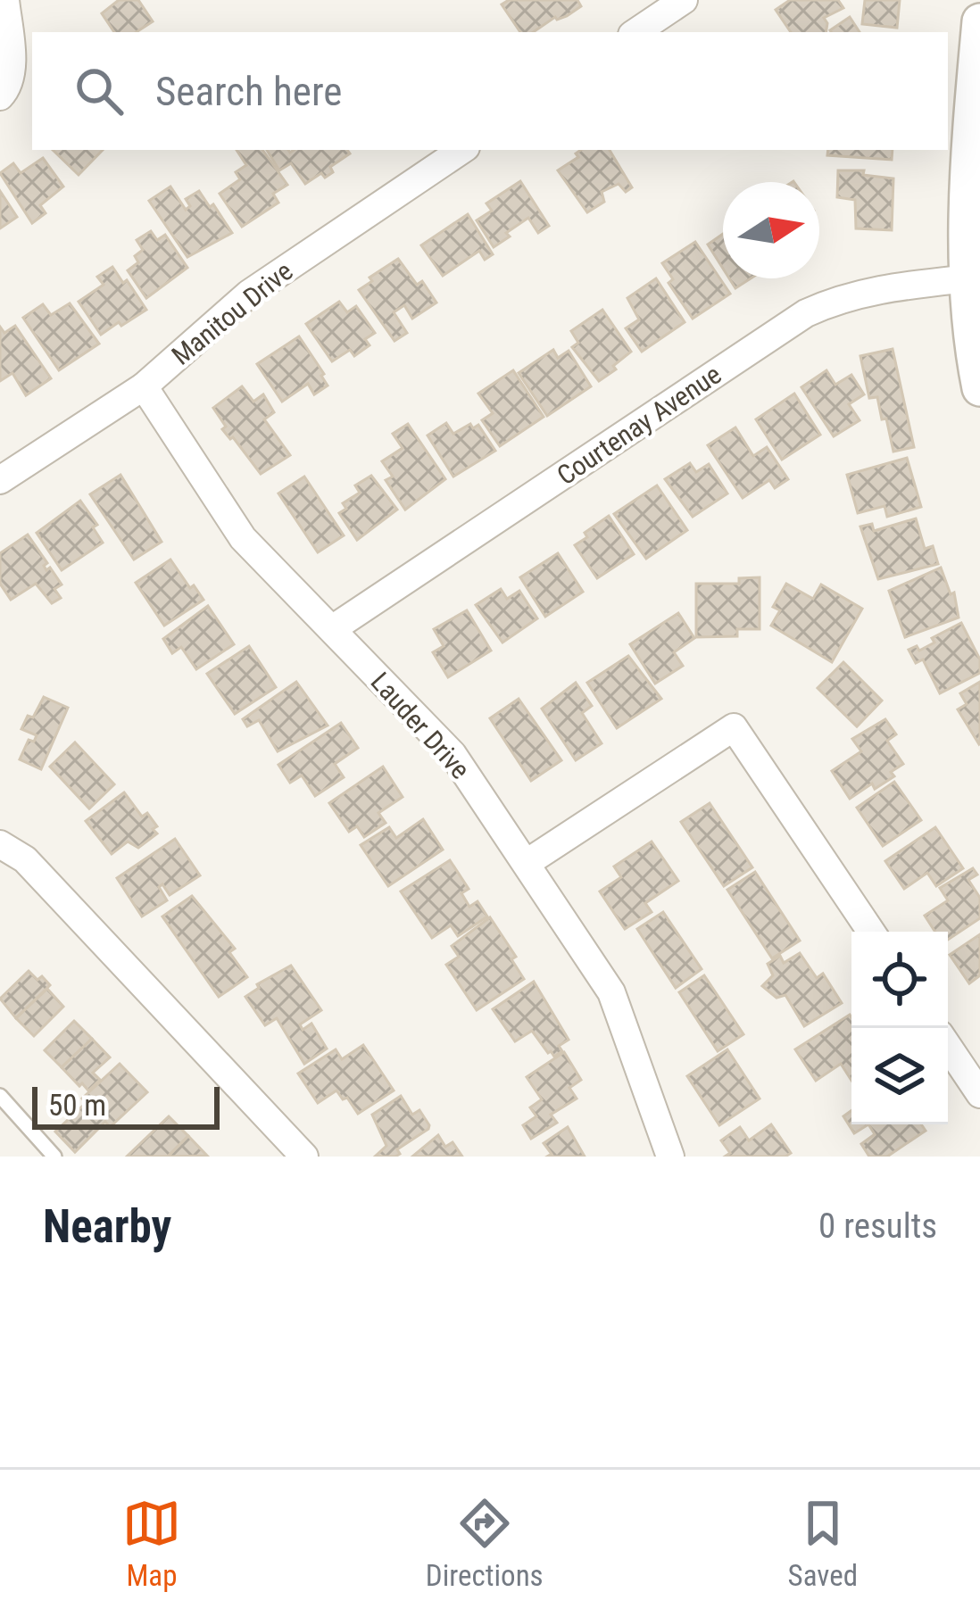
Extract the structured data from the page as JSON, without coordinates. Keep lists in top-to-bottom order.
{
  "streets": {
    "street": ["Manitou Drive", "Courtenay Avenue", "Lauder Drive"]
  },
  "crossings": [
    ["Manitou Drive", "Lauder Drive"],
    ["Courtenay Avenue", "Lauder Drive"]
  ],
  "scale_bar": "50 m",
  "north": "right",
  "page": {
    "search": "Search here",
    "scale": "50 m",
    "heading": ["Nearby", "0 results"],
    "nav": ["Map", "Directions", "Saved"]
  }
}
